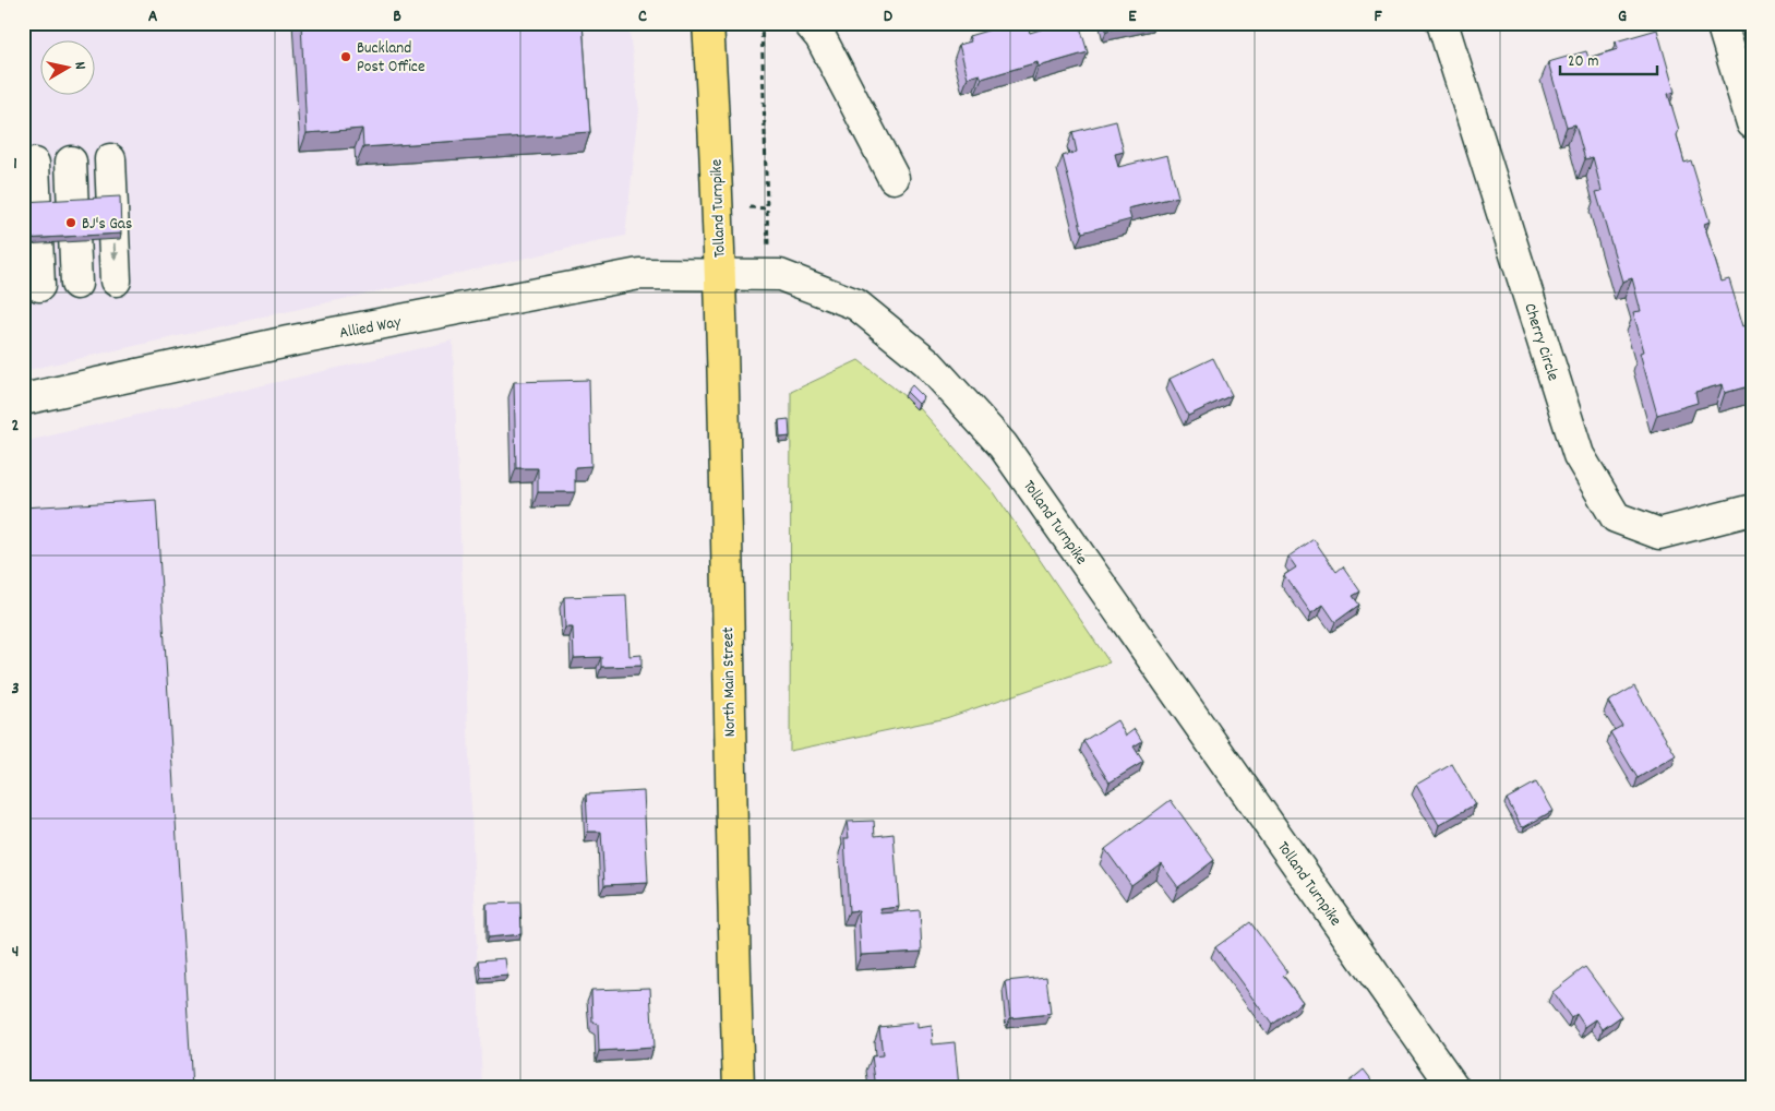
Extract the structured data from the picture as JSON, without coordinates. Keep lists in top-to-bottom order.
{
  "streets": {
    "main road": ["Tolland Turnpike", "North Main Street"],
    "street": ["Allied Way", "Cherry Circle"]
  },
  "crossings": [
    ["Tolland Turnpike", "Allied Way"],
    ["Tolland Turnpike", "North Main Street"],
    ["Allied Way", "North Main Street"]
  ],
  "places": ["Buckland Post Office", "BJ's Gas"],
  "scale_bar": "20 m",
  "north": "right",
  "grid": {
    "columns": [
      "A",
      "B",
      "C",
      "D",
      "E",
      "F",
      "G"
    ],
    "rows": [
      "1",
      "2",
      "3",
      "4"
    ]
  }
}
